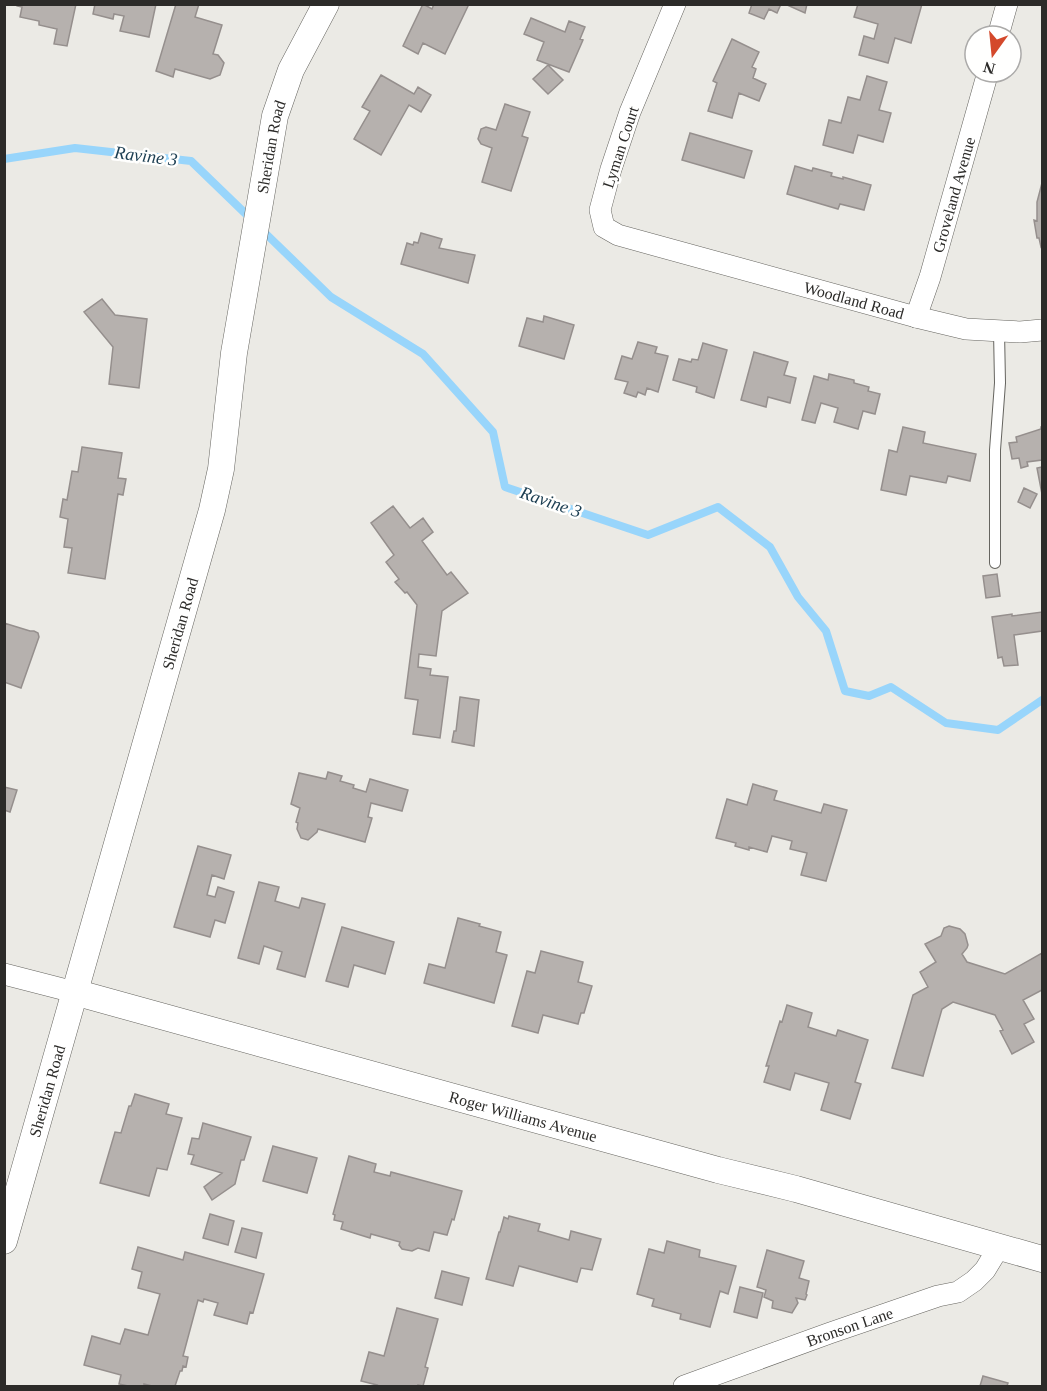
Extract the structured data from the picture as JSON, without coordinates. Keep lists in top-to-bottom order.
{
  "streets": {
    "street": [
      "Lyman Court",
      "Sheridan Road",
      "Groveland Avenue",
      "Woodland Road",
      "Roger Williams Avenue",
      "Bronson Lane"
    ]
  },
  "crossings": [
    ["Lyman Court", "Woodland Road"],
    ["Sheridan Road", "Roger Williams Avenue"],
    ["Groveland Avenue", "Woodland Road"],
    ["Roger Williams Avenue", "Bronson Lane"]
  ],
  "water": ["Ravine 3"],
  "north": "bottom"
}
